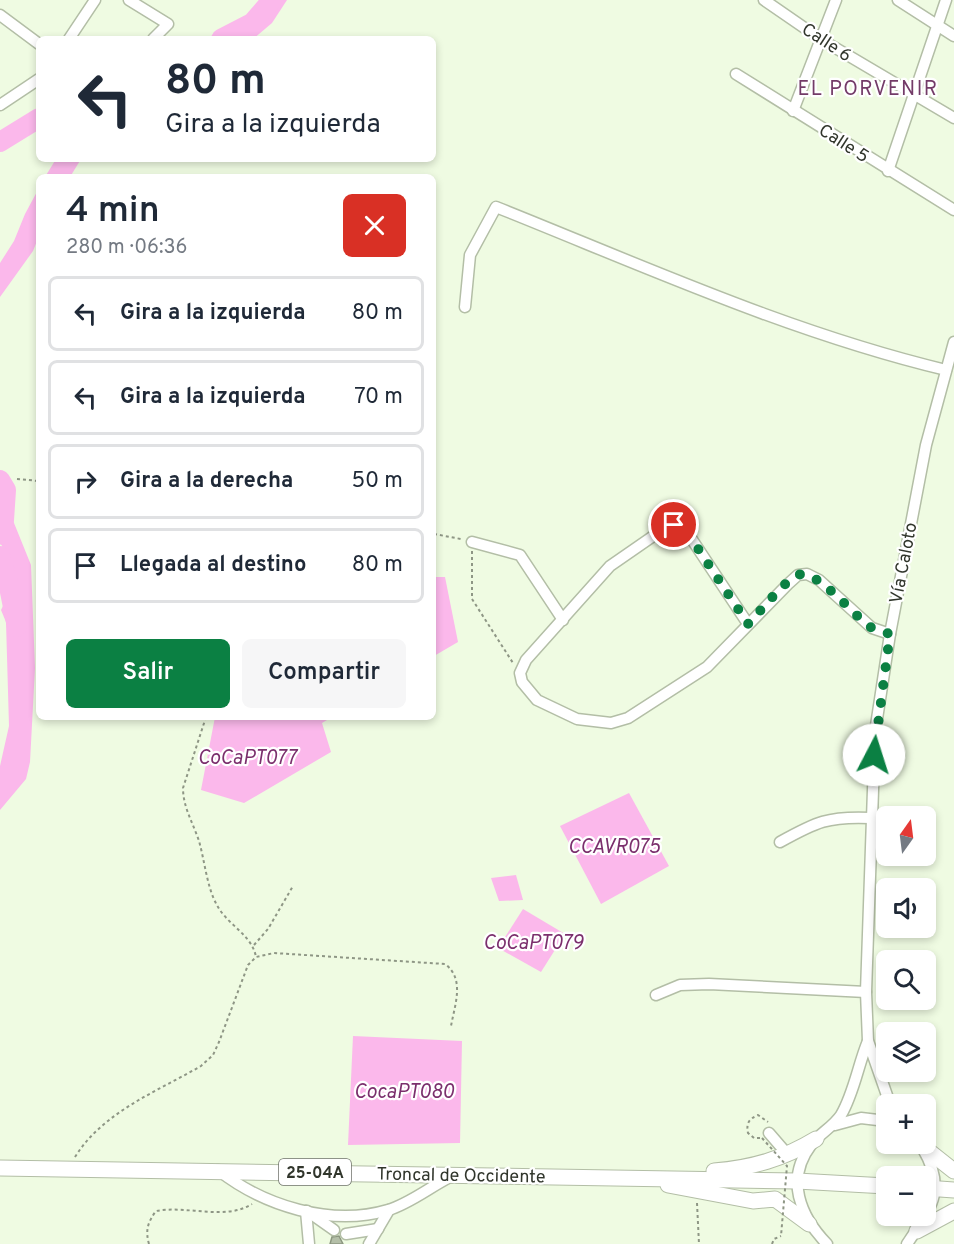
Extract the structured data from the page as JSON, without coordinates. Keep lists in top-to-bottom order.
{
  "streets": {
    "highway": ["25-04A", "Troncal de Occidente"],
    "street": ["Calle 6", "Calle 5", "Vía Caloto"]
  },
  "crossings": [
    ["Vía Caloto", "Troncal de Occidente"]
  ],
  "districts": ["EL PORVENIR"],
  "water": [
    "CoCaPT077",
    "CCAVR075",
    "CoCaPT079",
    "CocaPT080"
  ],
  "north": "top",
  "page": {
    "turn": ["80 m", "Gira a la izquierda"],
    "heading": ["4 min", "280 m · 06:36"],
    "list": [
      {
        "name": "Gira a la izquierda",
        "value": "80 m"
      },
      {
        "name": "Gira a la izquierda",
        "value": "70 m"
      },
      {
        "name": "Gira a la derecha",
        "value": "50 m"
      },
      {
        "name": "Llegada al destino",
        "value": "80 m"
      }
    ],
    "buttons": ["Salir", "Compartir"],
    "map_buttons": ["+", "−"]
  }
}
